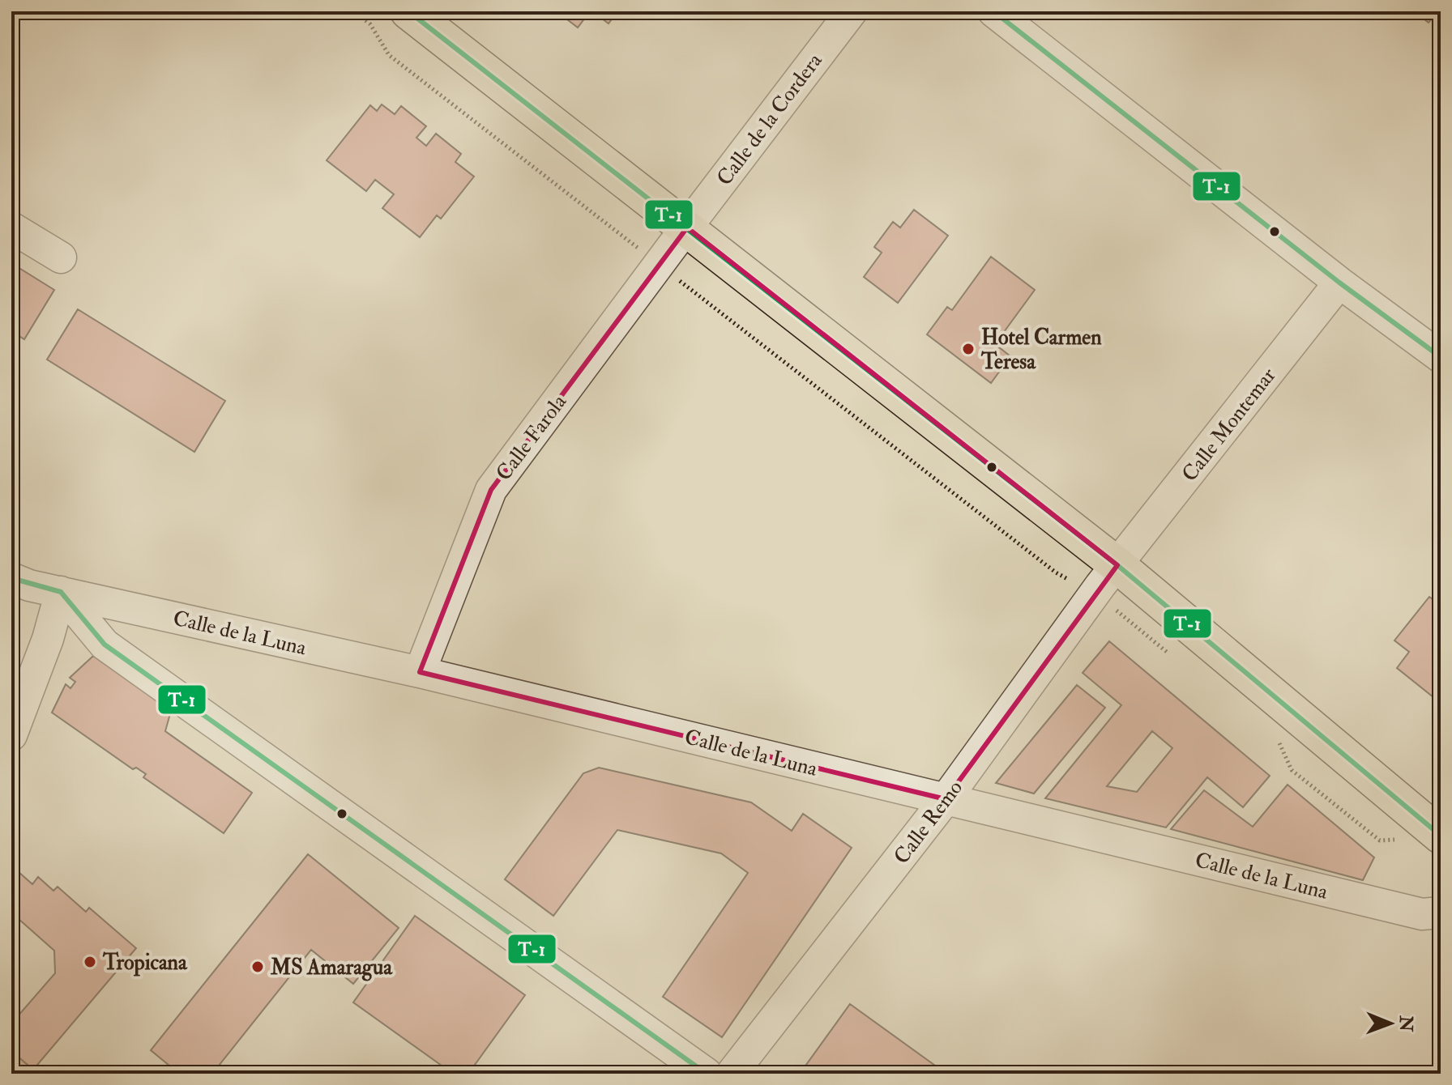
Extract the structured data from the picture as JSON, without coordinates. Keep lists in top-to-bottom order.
{
  "streets": {
    "street": [
      "Calle de la Cordera",
      "Calle Montemar",
      "Calle Farola",
      "Calle de la Luna",
      "Calle Remo"
    ]
  },
  "crossings": [
    ["Calle de la Cordera", "Calle Farola"],
    ["Calle Montemar", "Calle Remo"],
    ["Calle Farola", "Calle de la Luna"],
    ["Calle de la Luna", "Calle Remo"]
  ],
  "places": ["Hotel Carmen Teresa", "Tropicana", "MS Amaragua"],
  "lines": ["transit line T-1"],
  "north": "right"
}
